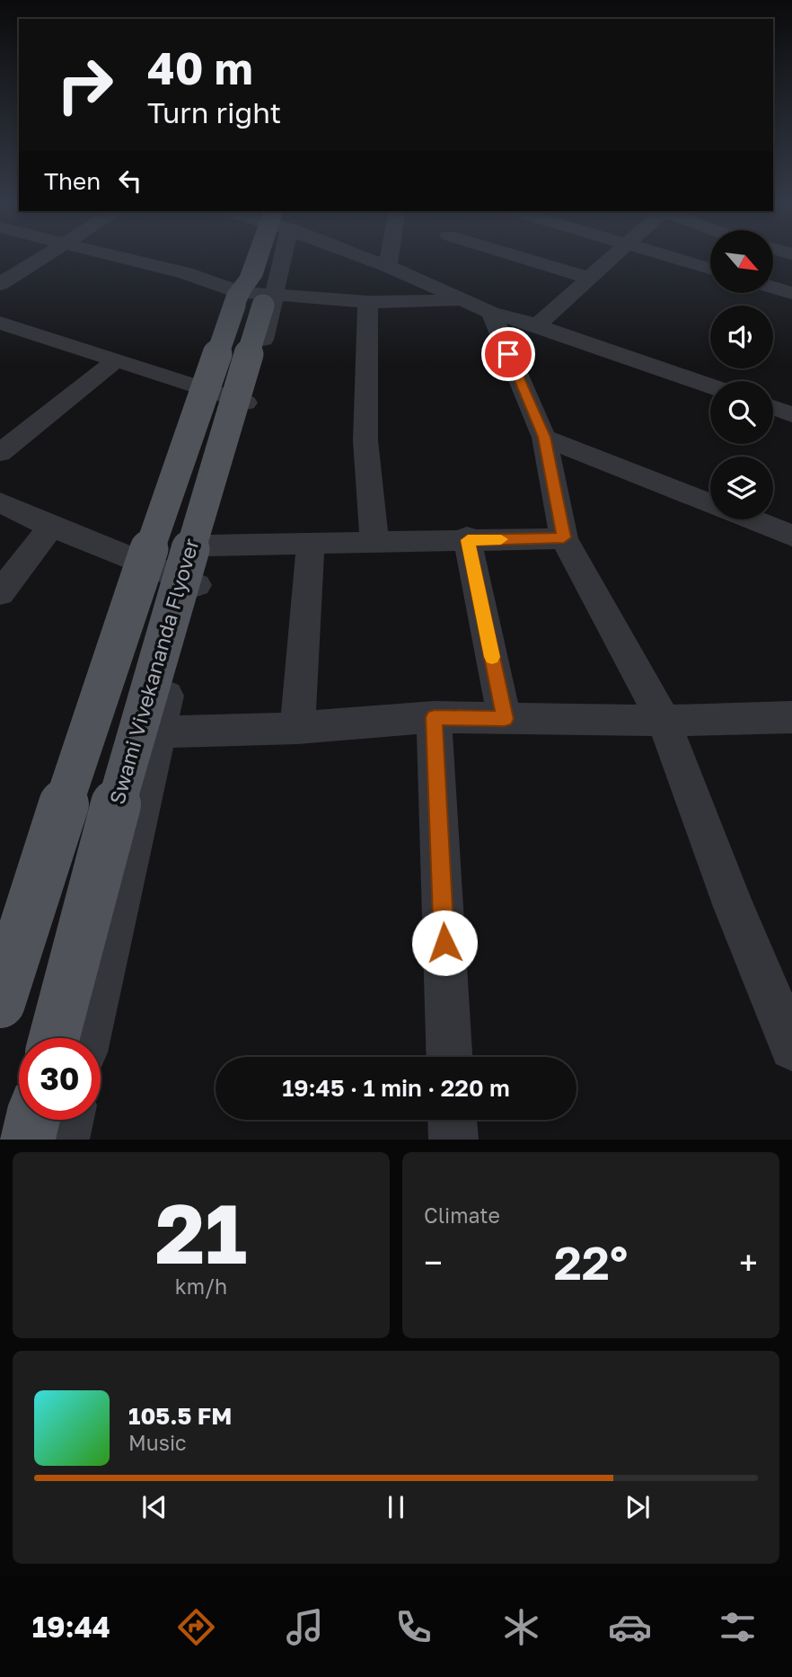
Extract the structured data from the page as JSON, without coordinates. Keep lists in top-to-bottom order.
{
  "streets": {
    "main road": ["Swami Vivekananda Flyover"]
  },
  "north": "bottom right",
  "page": {
    "turn": ["40 m", "Turn right"],
    "then": "Then",
    "limit": "30",
    "trip": "19:45 · 1 min · 220 m",
    "tile": [
      ["21", "km/h"],
      "Climate"
    ],
    "heat": ["−", "22°", "+"],
    "song": ["105.5 FM", "Music"],
    "tabs": "19:44"
  }
}
